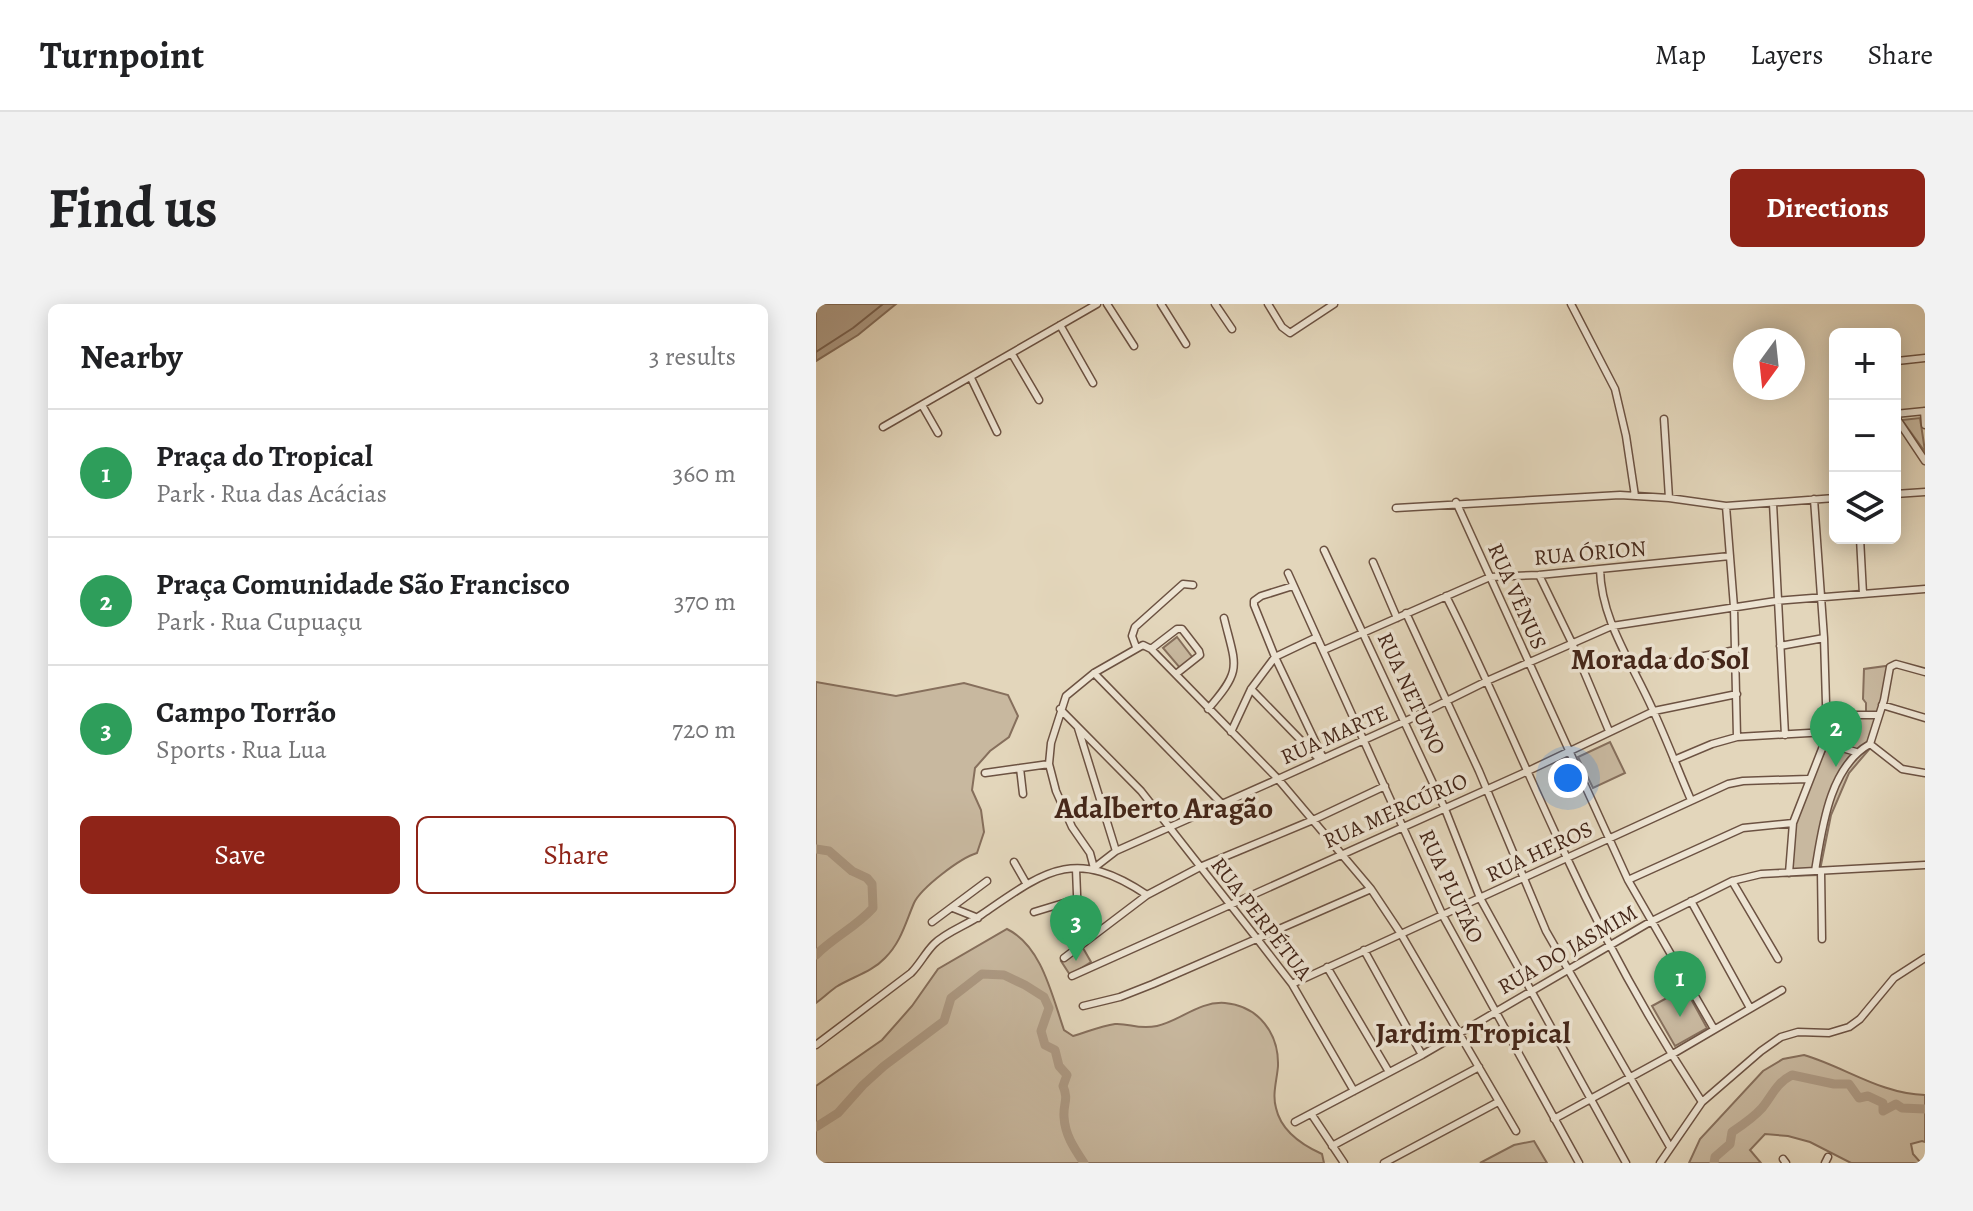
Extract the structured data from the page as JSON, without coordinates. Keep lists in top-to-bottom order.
{
  "streets": {
    "street": [
      "RUA ÓRION",
      "RUA VÊNUS",
      "RUA NETUNO",
      "RUA MARTE",
      "RUA MERCÚRIO",
      "RUA HEROS",
      "RUA PLUTÃO",
      "RUA PERPÉTUA",
      "RUA DO JASMIM"
    ]
  },
  "crossings": [
    ["RUA ÓRION", "RUA VÊNUS"],
    ["RUA ÓRION", "RUA NETUNO"],
    ["RUA ÓRION", "RUA PLUTÃO"],
    ["RUA VÊNUS", "RUA MARTE"],
    ["RUA VÊNUS", "RUA MERCÚRIO"],
    ["RUA VÊNUS", "RUA HEROS"],
    ["RUA VÊNUS", "RUA DO JASMIM"],
    ["RUA NETUNO", "RUA MARTE"],
    ["RUA NETUNO", "RUA MERCÚRIO"],
    ["RUA NETUNO", "RUA HEROS"],
    ["RUA NETUNO", "RUA DO JASMIM"],
    ["RUA MARTE", "RUA PLUTÃO"],
    ["RUA MARTE", "RUA PERPÉTUA"],
    ["RUA MERCÚRIO", "RUA PLUTÃO"],
    ["RUA MERCÚRIO", "RUA PERPÉTUA"],
    ["RUA HEROS", "RUA PLUTÃO"],
    ["RUA HEROS", "RUA PERPÉTUA"],
    ["RUA PLUTÃO", "RUA DO JASMIM"],
    ["RUA PERPÉTUA", "RUA DO JASMIM"]
  ],
  "districts": ["Morada do Sol", "Adalberto Aragão", "Jardim Tropical"],
  "north": "bottom",
  "page": {
    "header": "Turnpoint",
    "nav": ["Map", "Layers", "Share"],
    "buttons": [
      "Directions",
      ["Save", "Share"]
    ],
    "title": "Find us",
    "heading": ["Nearby", "3 results"],
    "map_buttons": ["+", "−"],
    "list": [
      {
        "mark": "1",
        "name": "Praça do Tropical",
        "note": "Park · Rua das Acácias",
        "value": "360 m"
      },
      {
        "mark": "2",
        "name": "Praça Comunidade São Francisco",
        "note": "Park · Rua Cupuaçu",
        "value": "370 m"
      },
      {
        "mark": "3",
        "name": "Campo Torrão",
        "note": "Sports · Rua Lua",
        "value": "720 m"
      }
    ],
    "pins": ["2", "3", "1"]
  }
}
